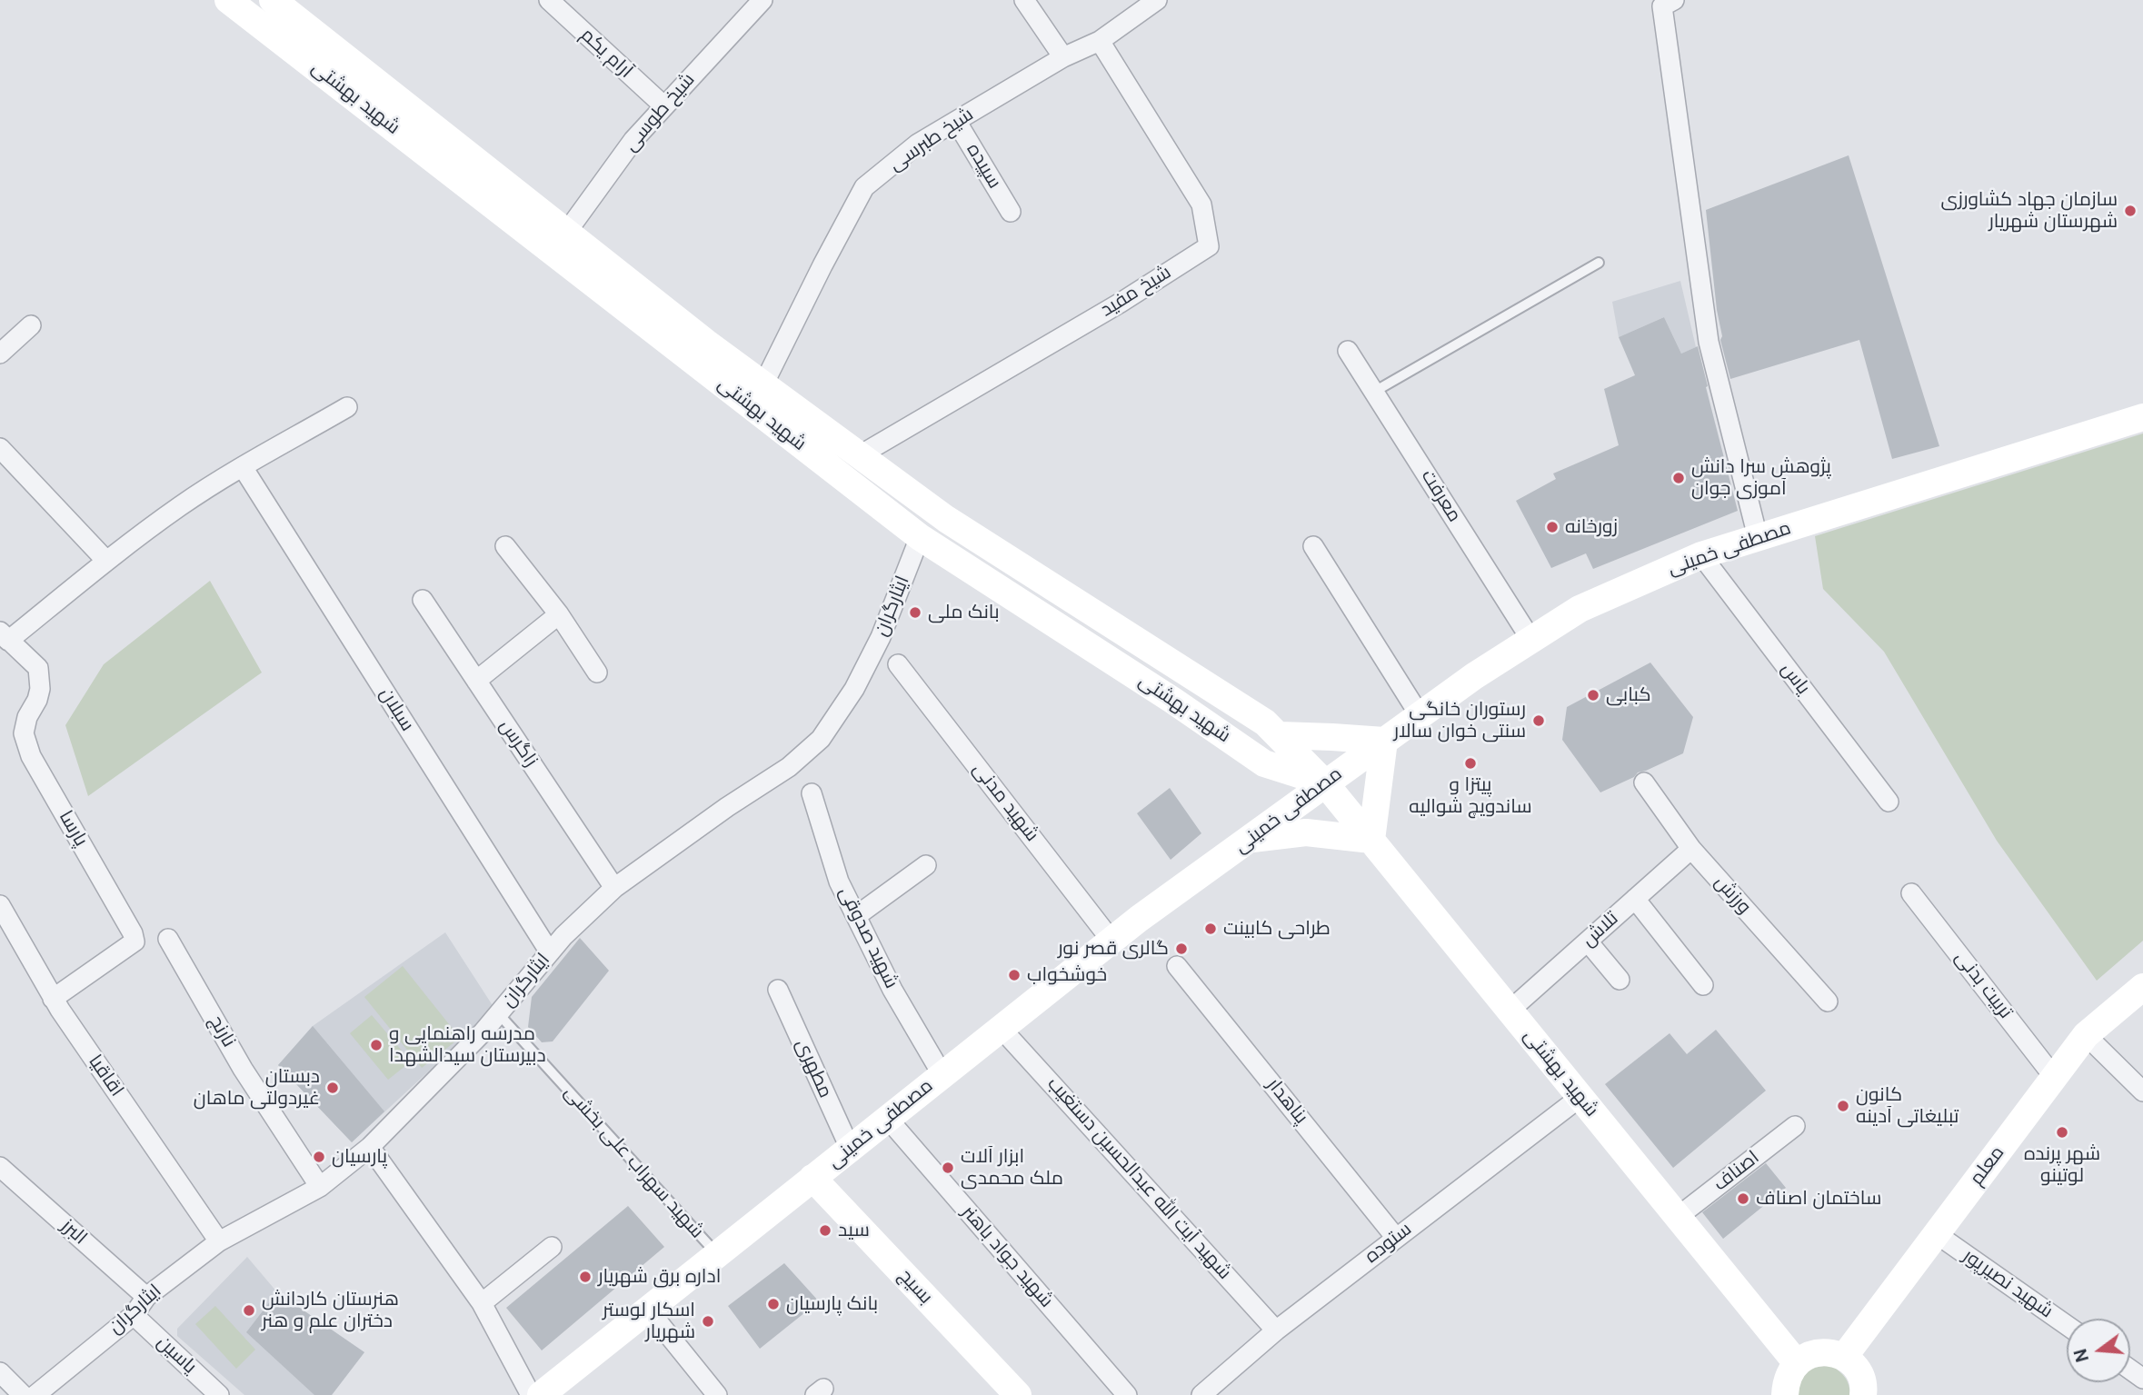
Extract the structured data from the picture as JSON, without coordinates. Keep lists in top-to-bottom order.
{
  "streets": {
    "main road": [
      "شهید بهشتی",
      "مصطفی خمینی",
      "معلم",
      "بسیج"
    ],
    "street": [
      "آرام یکم",
      "شیخ طوسی",
      "شیخ طبرسی",
      "سپیده",
      "شیخ مفید",
      "معرفت",
      "ایثارگران",
      "یاس",
      "سبلان",
      "زاگرس",
      "شهید مدنی",
      "پارسا",
      "ورزش",
      "تلاش",
      "شهید صدوقی",
      "تربیت بدنی",
      "نارنج",
      "مطهری",
      "اقاقیا",
      "پناهدار",
      "اصناف",
      "شهید آیت الله عبدالحسین دستغیب",
      "البرز",
      "ستوده",
      "شهید جواد باهنر",
      "شهید نصیرپور",
      "یاسین"
    ],
    "lane": ["شهید سهراب علی بخشی"]
  },
  "crossings": [
    ["آرام یکم", "شیخ طوسی"],
    ["شهید بهشتی", "شیخ طوسی"],
    ["شهید بهشتی", "شیخ طبرسی"],
    ["شهید بهشتی", "شیخ مفید"],
    ["شهید بهشتی", "مصطفی خمینی"],
    ["شهید بهشتی", "ایثارگران"],
    ["شهید بهشتی", "تلاش"],
    ["شهید بهشتی", "اصناف"],
    ["شهید بهشتی", "ستوده"],
    ["شیخ طبرسی", "سپیده"],
    ["شیخ طبرسی", "شیخ مفید"],
    ["معرفت", "مصطفی خمینی"],
    ["مصطفی خمینی", "یاس"],
    ["مصطفی خمینی", "شهید مدنی"],
    ["مصطفی خمینی", "شهید صدوقی"],
    ["مصطفی خمینی", "مطهری"],
    ["مصطفی خمینی", "شهید سهراب علی بخشی"],
    ["مصطفی خمینی", "شهید آیت الله عبدالحسین دستغیب"],
    ["مصطفی خمینی", "شهید جواد باهنر"],
    ["مصطفی خمینی", "بسیج"],
    ["ایثارگران", "سبلان"],
    ["ایثارگران", "زاگرس"],
    ["ایثارگران", "نارنج"],
    ["ایثارگران", "اقاقیا"],
    ["ایثارگران", "شهید سهراب علی بخشی"],
    ["ایثارگران", "البرز"],
    ["ایثارگران", "یاسین"],
    ["پارسا", "اقاقیا"],
    ["ورزش", "تلاش"],
    ["تربیت بدنی", "معلم"],
    ["پناهدار", "ستوده"],
    ["معلم", "شهید نصیرپور"],
    ["شهید آیت الله عبدالحسین دستغیب", "ستوده"]
  ],
  "places": [
    "سازمان جهاد کشاورزی شهرستان شهریار",
    "پژوهش سرا دانش آموزی جوان",
    "زورخانه",
    "بانک ملی",
    "کبابی",
    "رستوران خانگی سنتی خوان سالار",
    "پیتزا و ساندویچ شوالیه",
    "طراحی کابینت",
    "گالری قصر نور",
    "خوشخواب",
    "مدرسه راهنمایی و دبیرستان سیدالشهدا",
    "دبستان غیردولتی ماهان",
    "کانون تبلیغاتی آدینه",
    "شهر پرنده لوتینو",
    "پارسیان",
    "ابزار آلات ملک محمدی",
    "ساختمان اصناف",
    "سید",
    "اداره برق شهریار",
    "بانک پارسیان",
    "هنرستان کاردانش دختران علم و هنر",
    "اسکار لوستر شهریار"
  ],
  "north": "left"
}
